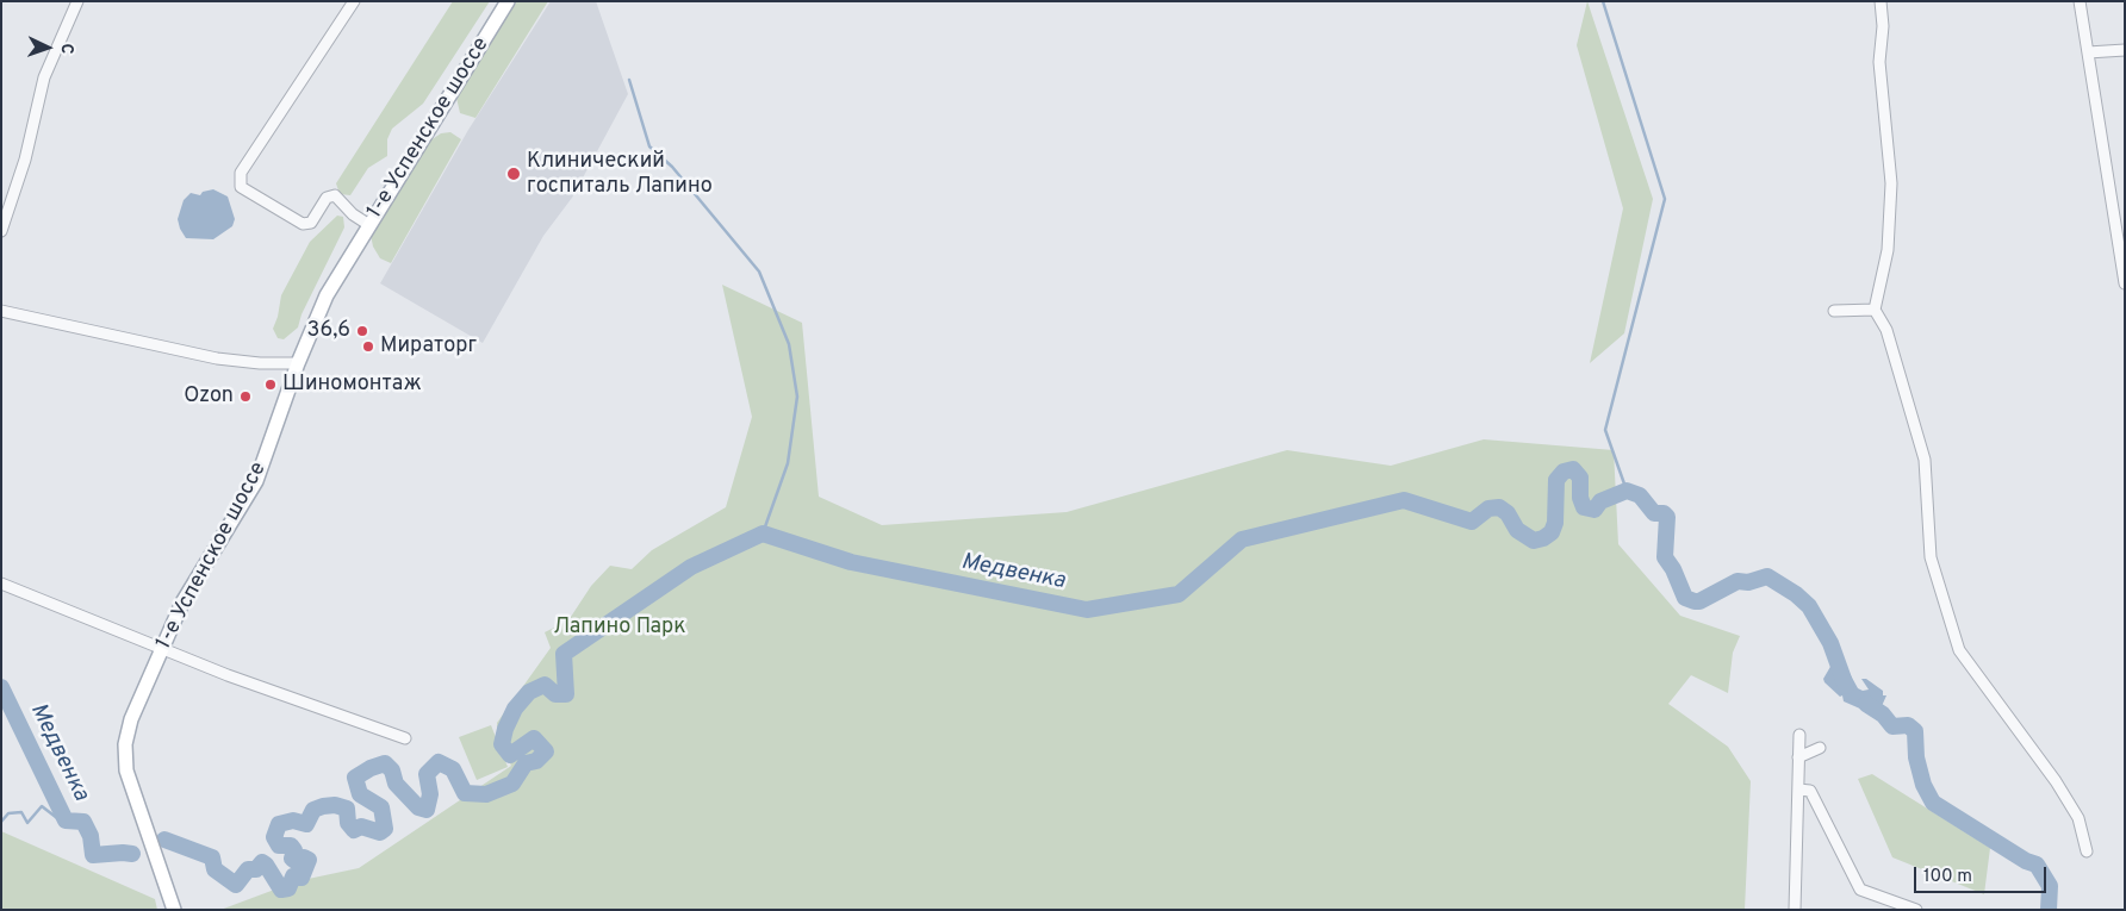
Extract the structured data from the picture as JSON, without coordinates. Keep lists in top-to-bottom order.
{
  "streets": {
    "main road": ["1-е Успенское шоссе"]
  },
  "water": ["Медвенка"],
  "parks": ["Лапино Парк"],
  "places": [
    "Клинический госпиталь Лапино",
    "36,6",
    "Мираторг",
    "Шиномонтаж",
    "Ozon"
  ],
  "scale_bar": "100 m",
  "north": "right"
}
